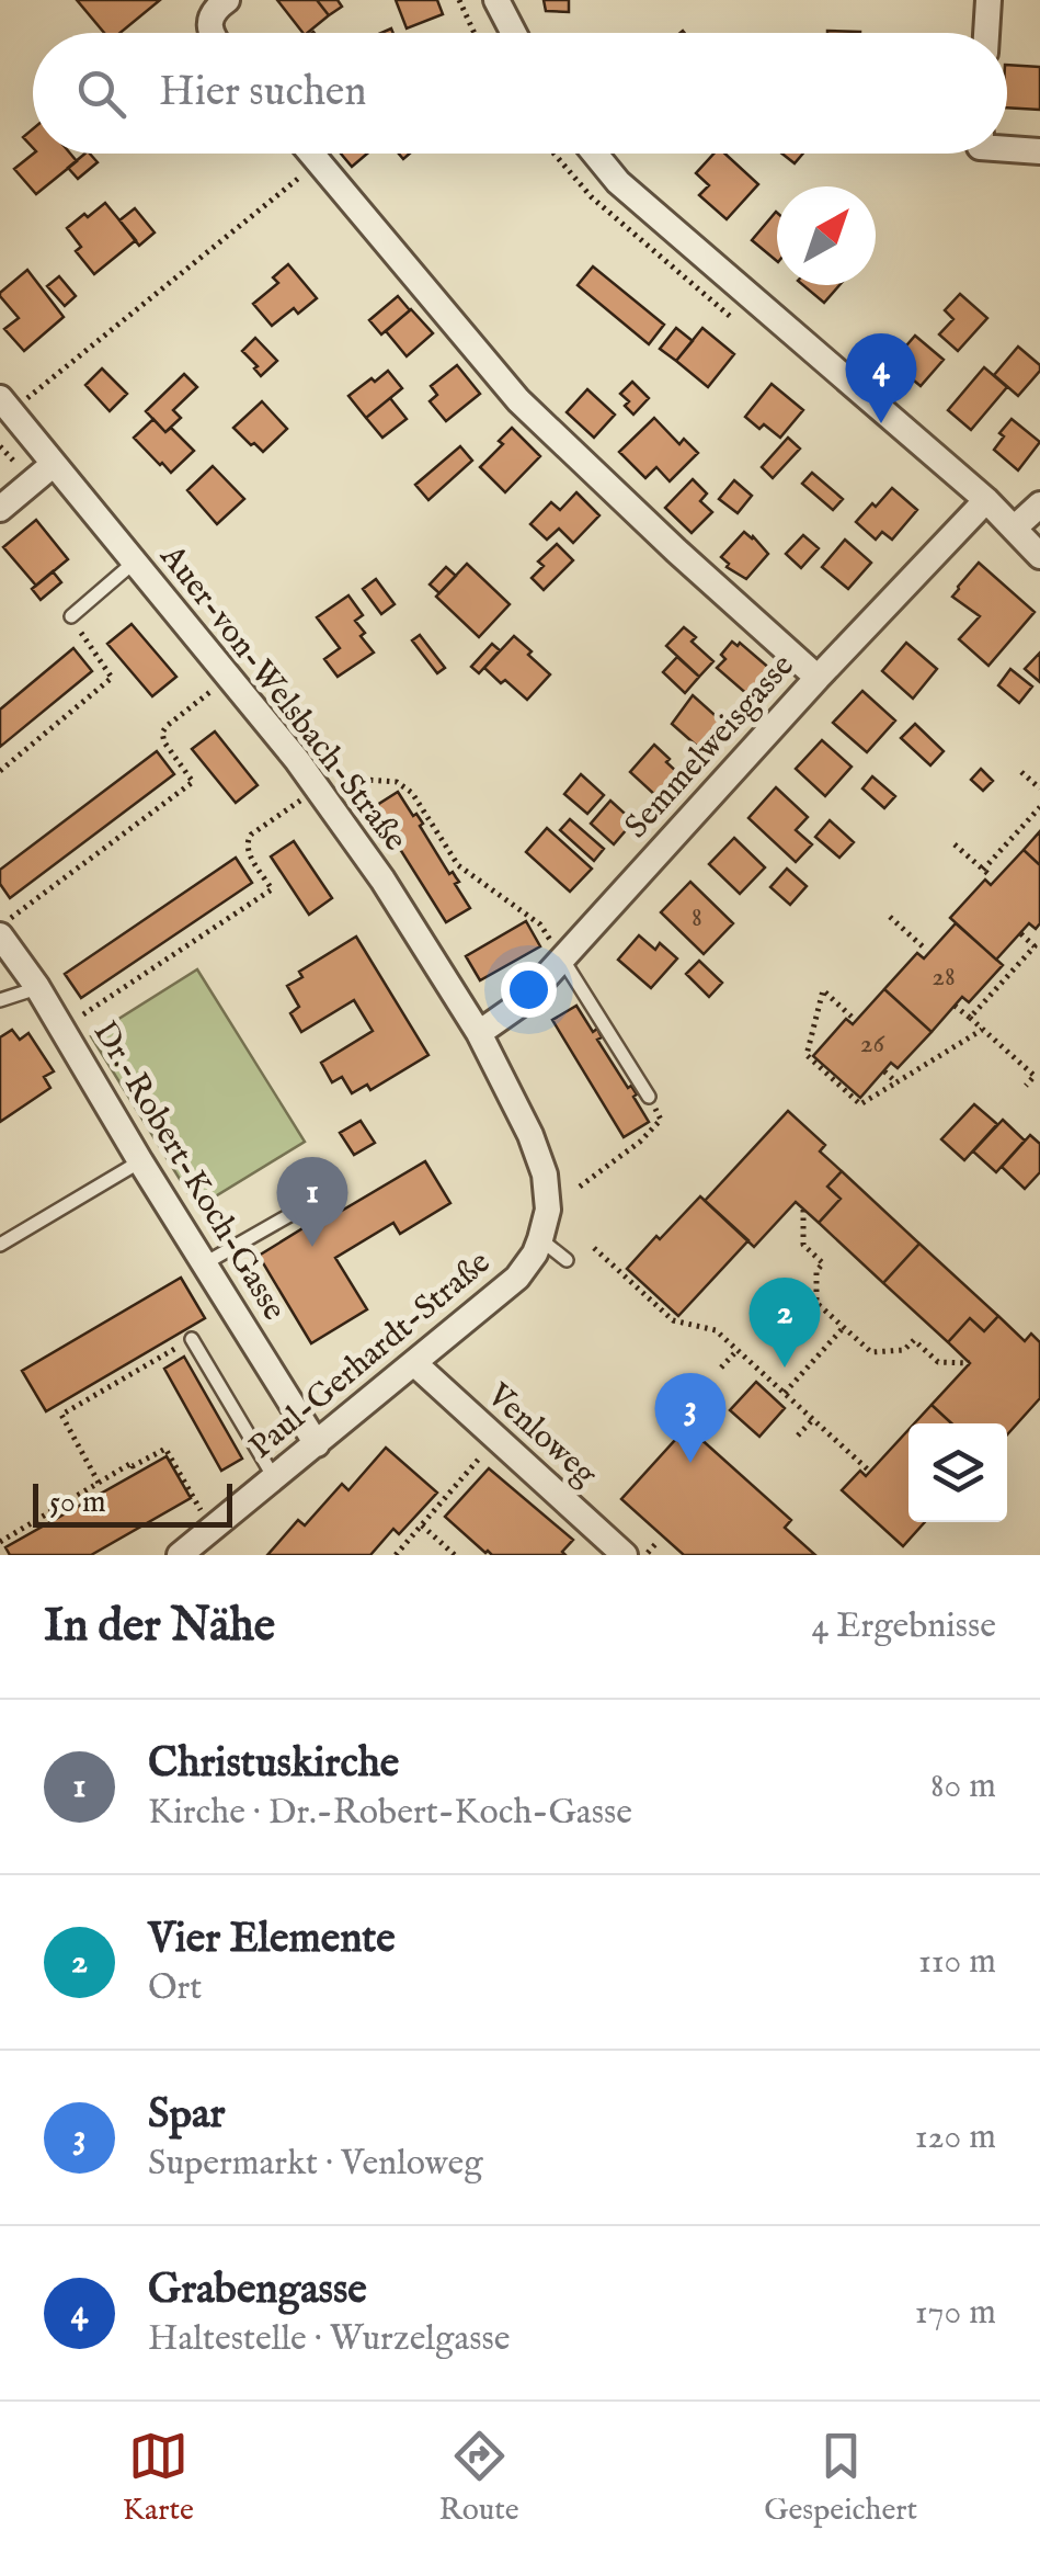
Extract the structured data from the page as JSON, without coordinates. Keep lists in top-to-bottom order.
{
  "streets": {
    "street": [
      "Auer-von-Welsbach-Straße",
      "Semmelweisgasse",
      "Dr.-Robert-Koch-Gasse",
      "Paul-Gerhardt-Straße",
      "Venloweg"
    ]
  },
  "crossings": [
    ["Auer-von-Welsbach-Straße", "Semmelweisgasse"],
    ["Auer-von-Welsbach-Straße", "Paul-Gerhardt-Straße"],
    ["Dr.-Robert-Koch-Gasse", "Paul-Gerhardt-Straße"],
    ["Paul-Gerhardt-Straße", "Venloweg"]
  ],
  "house_numbers": ["8", "28", "26"],
  "scale_bar": "50 m",
  "north": "top right",
  "page": {
    "search": "Hier suchen",
    "pins": [
      "4",
      "1",
      "2",
      "3"
    ],
    "scale": "50 m",
    "heading": ["In der Nähe", "4 Ergebnisse"],
    "list": [
      {
        "mark": "1",
        "name": "Christuskirche",
        "note": "Kirche · Dr.-Robert-Koch-Gasse",
        "value": "80 m"
      },
      {
        "mark": "2",
        "name": "Vier Elemente",
        "note": "Ort",
        "value": "110 m"
      },
      {
        "mark": "3",
        "name": "Spar",
        "note": "Supermarkt · Venloweg",
        "value": "120 m"
      },
      {
        "mark": "4",
        "name": "Grabengasse",
        "note": "Haltestelle · Wurzelgasse",
        "value": "170 m"
      }
    ],
    "nav": ["Karte", "Route", "Gespeichert"]
  }
}
